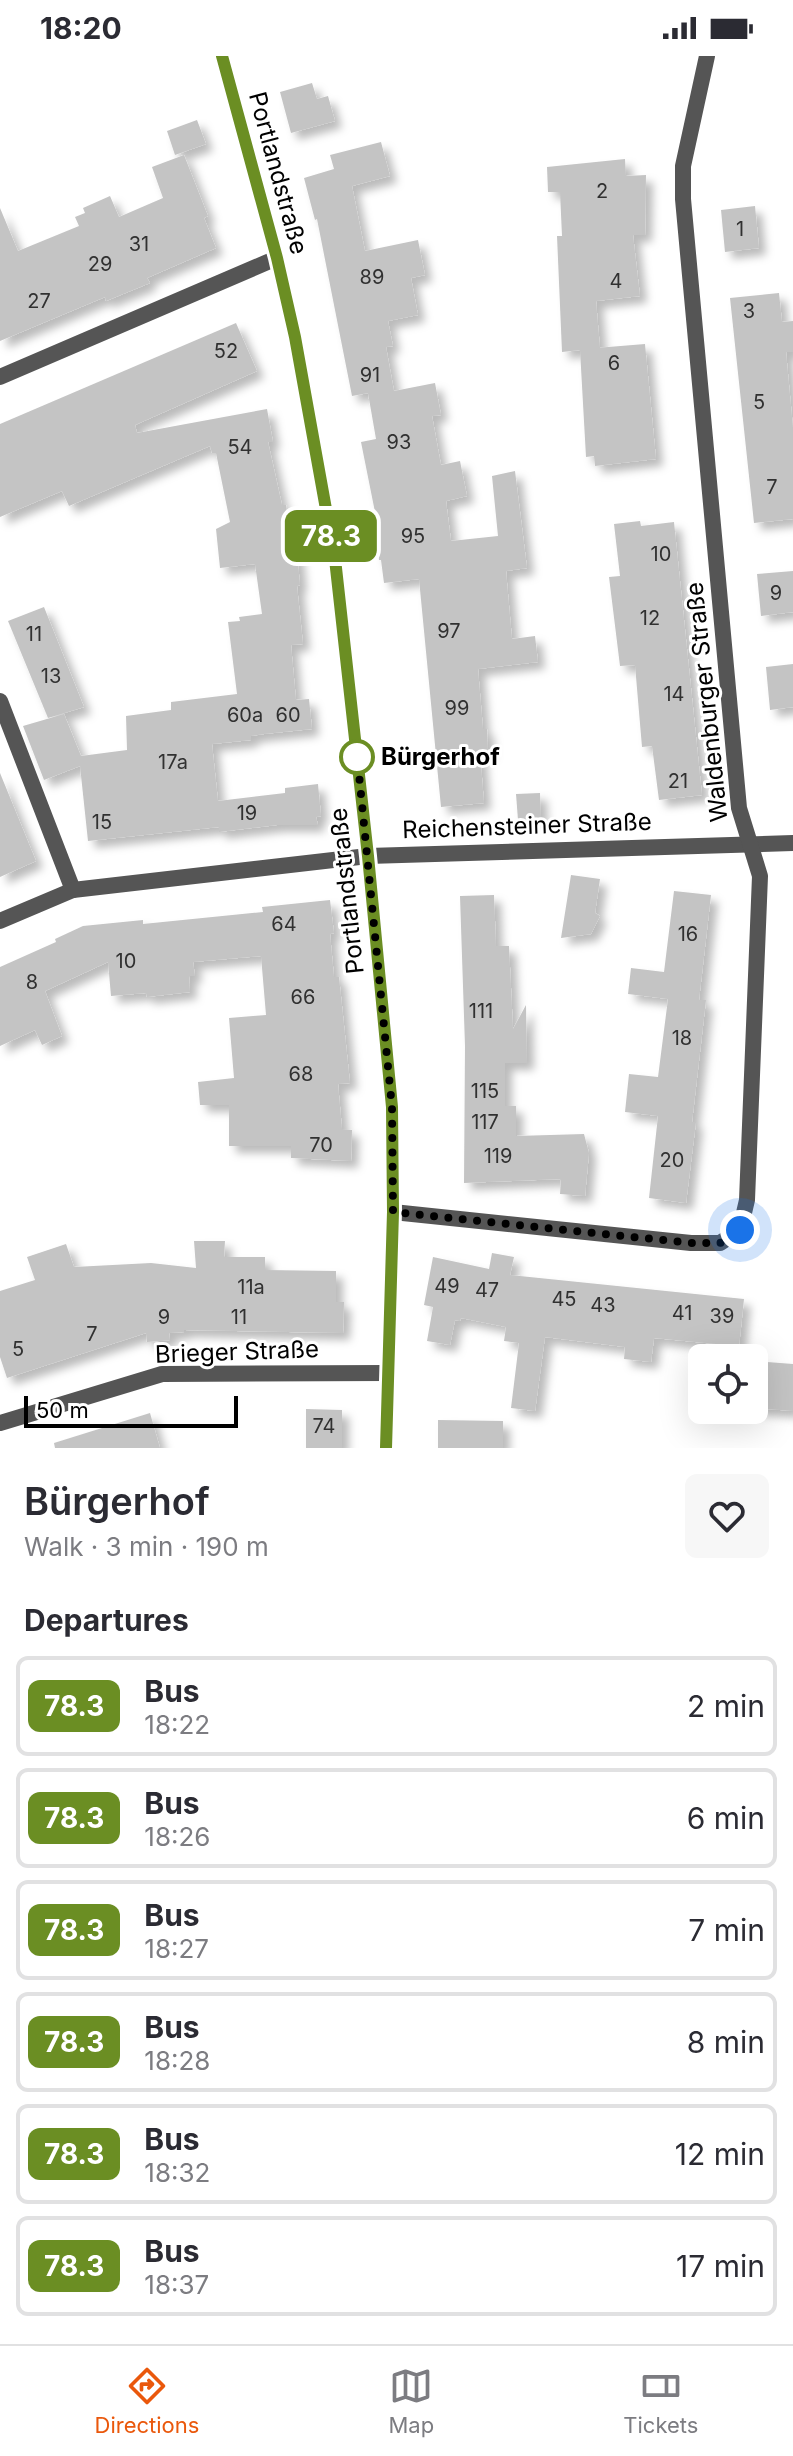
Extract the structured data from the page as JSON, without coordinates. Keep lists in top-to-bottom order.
{
  "streets": {
    "street": [
      "Portlandstraße",
      "Waldenburger Straße",
      "Reichensteiner Straße",
      "Brieger Straße"
    ]
  },
  "crossings": [
    ["Portlandstraße", "Waldenburger Straße"],
    ["Portlandstraße", "Reichensteiner Straße"],
    ["Portlandstraße", "Brieger Straße"],
    ["Waldenburger Straße", "Reichensteiner Straße"]
  ],
  "places": ["Bürgerhof"],
  "lines": ["bus line 78.3"],
  "house_numbers": [
    "2",
    "1",
    "31",
    "29",
    "89",
    "4",
    "27",
    "3",
    "52",
    "6",
    "91",
    "5",
    "93",
    "54",
    "7",
    "95",
    "10",
    "9",
    "12",
    "97",
    "11",
    "13",
    "14",
    "99",
    "60a",
    "60",
    "17a",
    "21",
    "19",
    "15",
    "64",
    "16",
    "10",
    "8",
    "66",
    "111",
    "18",
    "68",
    "115",
    "117",
    "70",
    "119",
    "20",
    "49",
    "11a",
    "47",
    "45",
    "43",
    "41",
    "39",
    "9",
    "11",
    "7",
    "5",
    "74"
  ],
  "scale_bar": "50 m",
  "page": {
    "status": "18:20",
    "on_map": "78.3",
    "scale": "50 m",
    "heading": [
      ["Bürgerhof", "Walk · 3 min · 190 m"],
      "Departures"
    ],
    "list": [
      {
        "mark": "78.3",
        "name": "Bus",
        "note": "18:22",
        "value": "2 min"
      },
      {
        "mark": "78.3",
        "name": "Bus",
        "note": "18:26",
        "value": "6 min"
      },
      {
        "mark": "78.3",
        "name": "Bus",
        "note": "18:27",
        "value": "7 min"
      },
      {
        "mark": "78.3",
        "name": "Bus",
        "note": "18:28",
        "value": "8 min"
      },
      {
        "mark": "78.3",
        "name": "Bus",
        "note": "18:32",
        "value": "12 min"
      },
      {
        "mark": "78.3",
        "name": "Bus",
        "note": "18:37",
        "value": "17 min"
      }
    ],
    "tabs": ["Directions", "Map", "Tickets"]
  }
}
